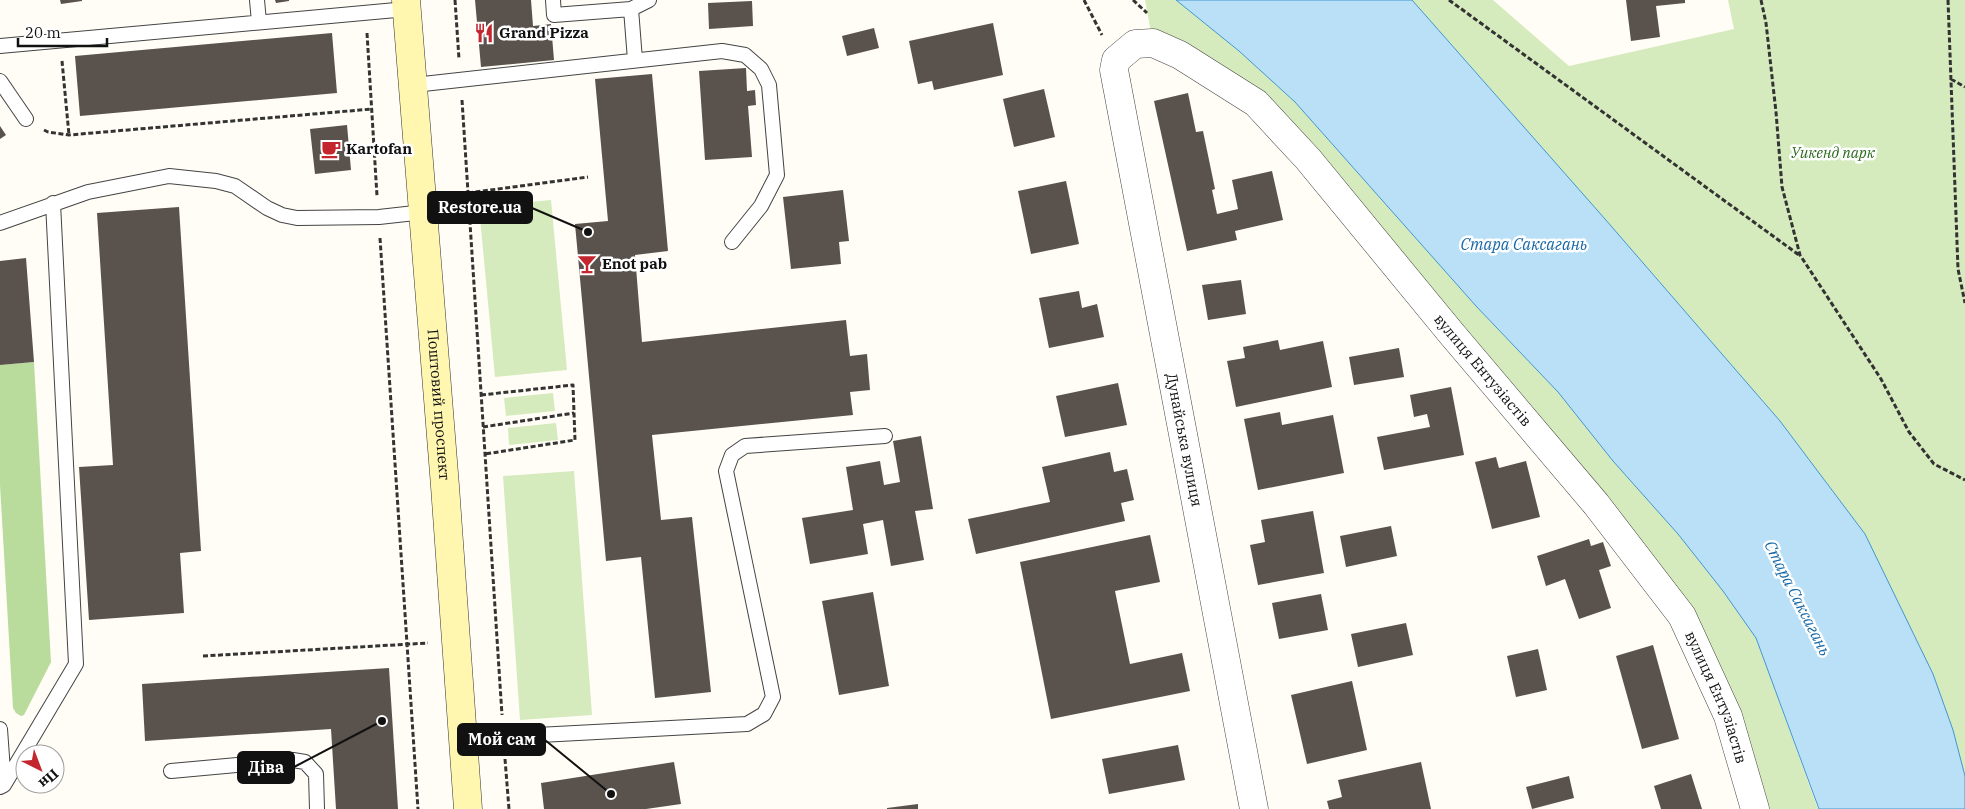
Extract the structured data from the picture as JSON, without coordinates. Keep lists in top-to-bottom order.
{
  "streets": {
    "street": ["вулиця Ентузіастів", "Поштовий проспект", "Дунайська вулиця"]
  },
  "crossings": [
    ["вулиця Ентузіастів", "Дунайська вулиця"]
  ],
  "water": ["Стара Саксагань"],
  "parks": ["Уикенд парк"],
  "places": {
    "restaurant": ["Grand Pizza"],
    "cafe": ["Kartofan"],
    "other": ["Restore.ua", "Діва", "Мой сам"],
    "bar": ["Enot pab"]
  },
  "scale_bar": "20 m",
  "north": "bottom right"
}
